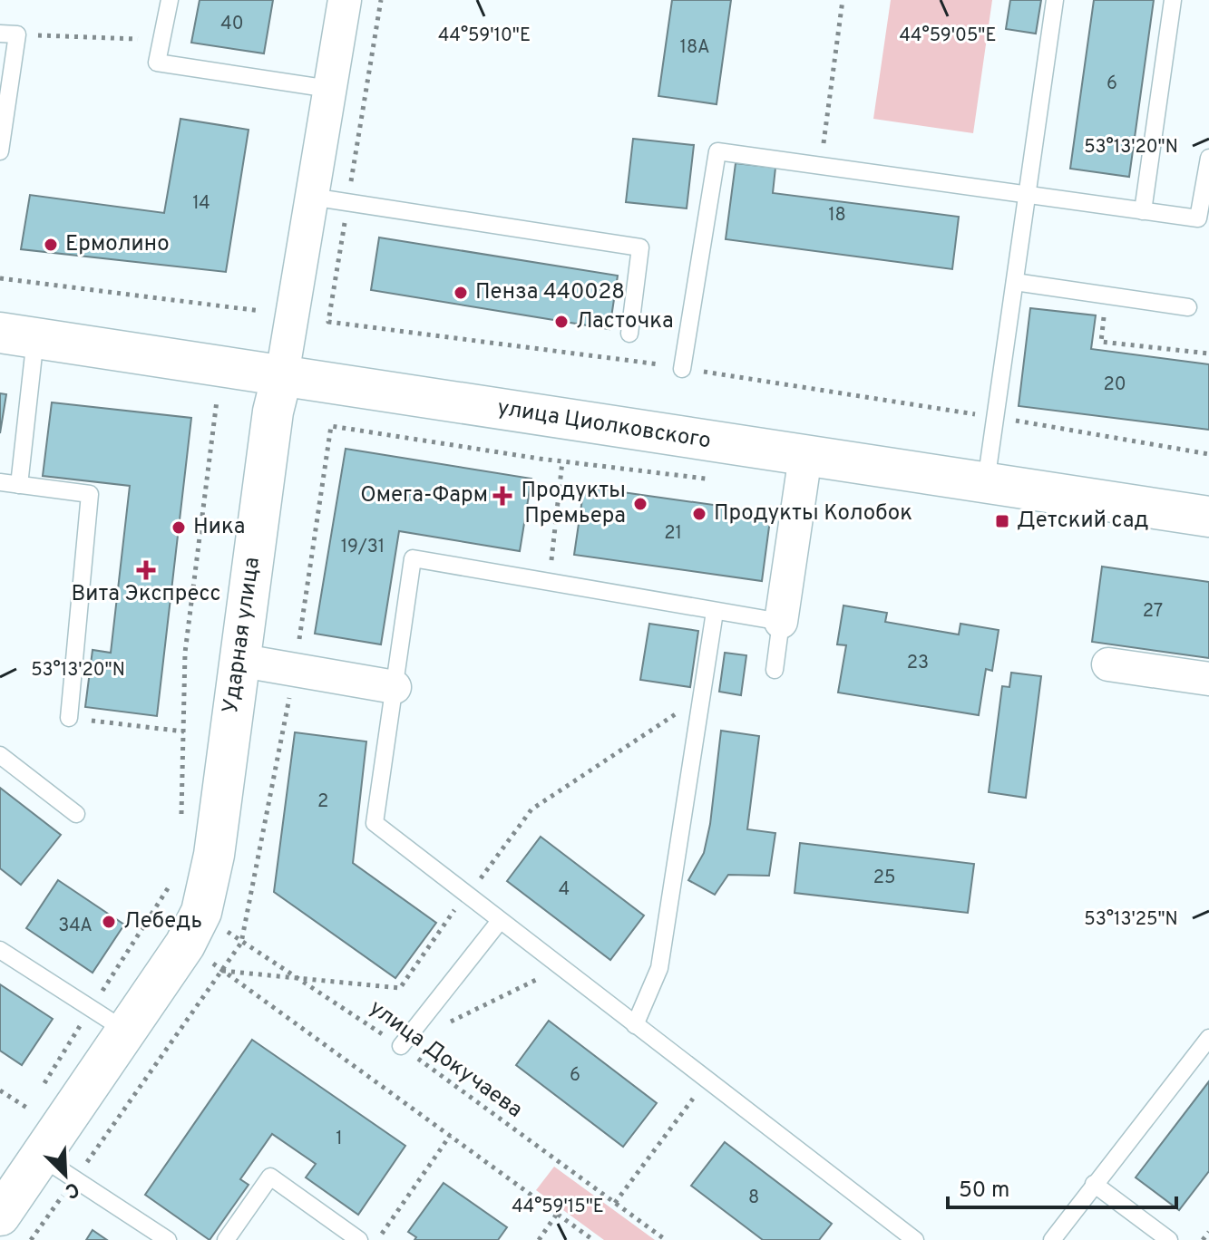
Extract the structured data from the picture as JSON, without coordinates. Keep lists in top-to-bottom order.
{
  "streets": {
    "main road": ["улица Циолковского", "Ударная улица"],
    "path": ["улица Докучаева"]
  },
  "crossings": [
    ["улица Циолковского", "Ударная улица"],
    ["Ударная улица", "улица Докучаева"]
  ],
  "places": {
    "other": [
      "Ермолино",
      "Пенза 440028",
      "Ласточка",
      "Продукты Премьера",
      "Продукты Колобок",
      "Ника",
      "Лебедь"
    ],
    "health": ["Омега-Фарм", "Вита Экспресс"],
    "transit": ["Детский сад"]
  },
  "house_numbers": [
    "40",
    "18А",
    "6",
    "14",
    "18",
    "20",
    "21",
    "19/31",
    "27",
    "23",
    "2",
    "25",
    "4",
    "34А",
    "6",
    "1",
    "8"
  ],
  "scale_bar": "50 m",
  "north": "bottom right",
  "coordinates": [
    "44°59'10\"E",
    "44°59'05\"E",
    "53°13'20\"N",
    "53°13'25\"N",
    "44°59'15\"E"
  ]
}
